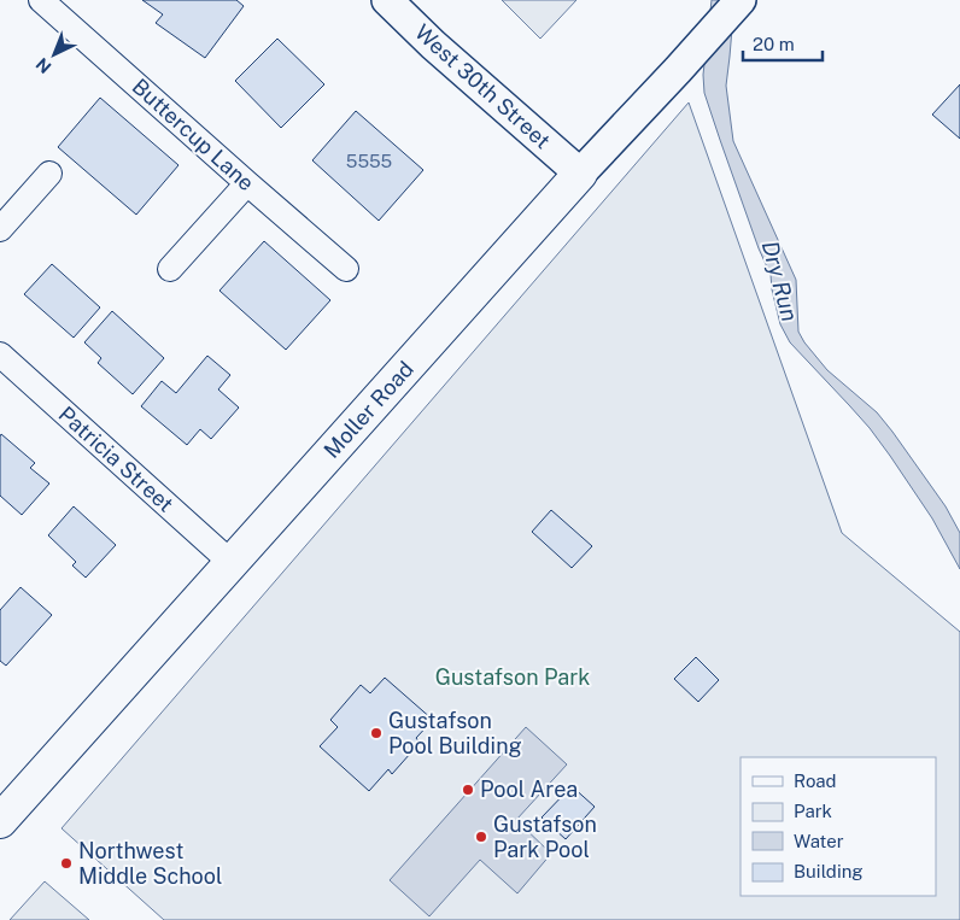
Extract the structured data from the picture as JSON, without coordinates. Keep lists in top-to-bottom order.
{
  "streets": {
    "main road": ["Moller Road"],
    "street": ["West 30th Street", "Buttercup Lane", "Patricia Street"]
  },
  "crossings": [
    ["West 30th Street", "Moller Road"],
    ["Moller Road", "Patricia Street"]
  ],
  "water": ["Dry Run"],
  "parks": ["Gustafson Park"],
  "places": [
    "Gustafson Pool Building",
    "Pool Area",
    "Gustafson Park Pool",
    "Northwest Middle School"
  ],
  "house_numbers": ["5555"],
  "legend": [
    "Road",
    "Park",
    "Water",
    "Building"
  ],
  "scale_bar": "20 m",
  "north": "bottom left"
}
